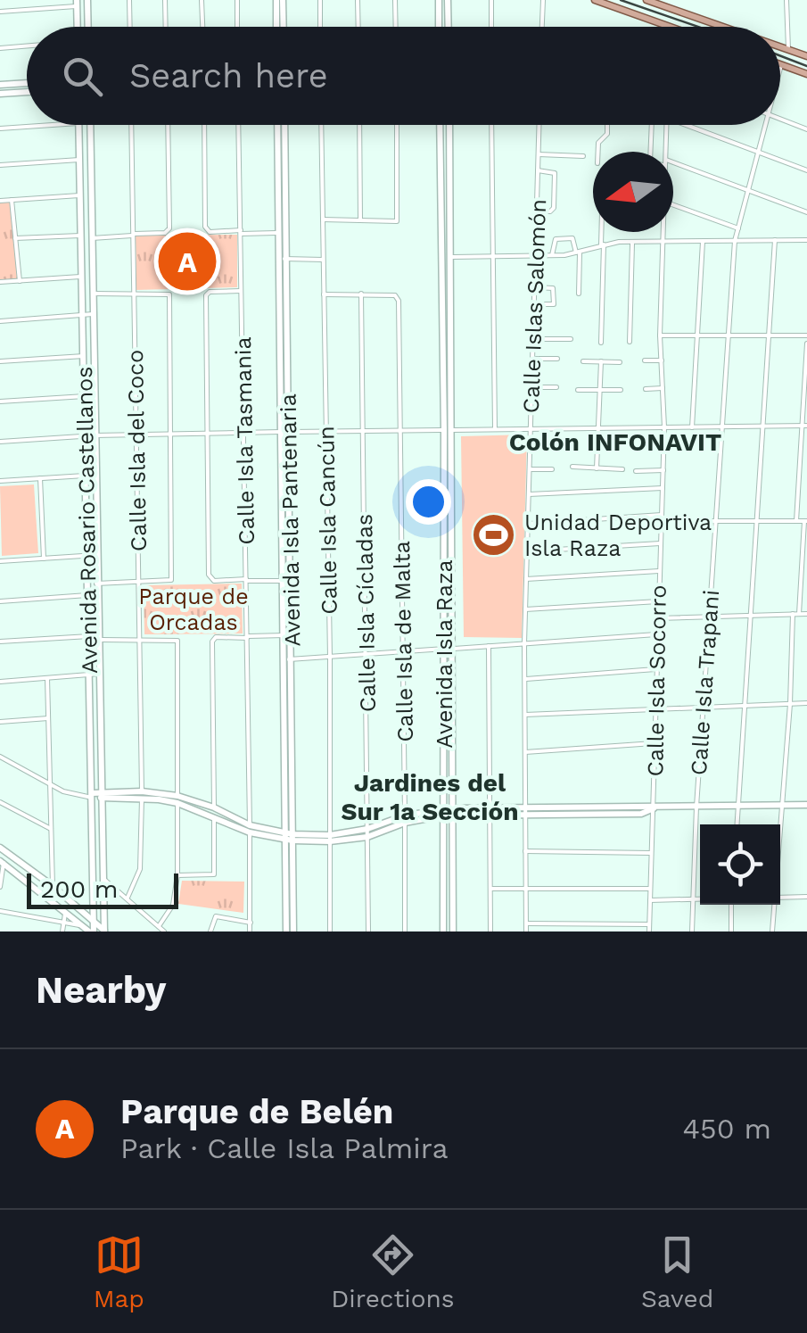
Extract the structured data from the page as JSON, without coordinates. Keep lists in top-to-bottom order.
{
  "streets": {
    "street": [
      "Calle Islas Salomón",
      "Calle Isla Tasmania",
      "Calle Isla del Coco",
      "Avenida Rosario Castellanos",
      "Avenida Isla Pantenaria",
      "Calle Isla Cancún",
      "Calle Isla Cícladas",
      "Calle Isla de Malta",
      "Avenida Isla Raza",
      "Calle Isla Socorro",
      "Calle Isla Trapani"
    ]
  },
  "crossings": [
    ["Calle Isla Cícladas", "Calle Isla de Malta"]
  ],
  "districts": ["Colón INFONAVIT", "Jardines del Sur 1a Sección"],
  "parks": ["Parque de Orcadas"],
  "places": {
    "sports": ["Unidad Deportiva Isla Raza"]
  },
  "scale_bar": "200 m",
  "north": "left",
  "page": {
    "search": "Search here",
    "pins": "A",
    "scale": "200 m",
    "heading": "Nearby",
    "list": [
      {
        "mark": "A",
        "name": "Parque de Belén",
        "note": "Park · Calle Isla Palmira",
        "value": "450 m"
      }
    ],
    "nav": ["Map", "Directions", "Saved"]
  }
}
